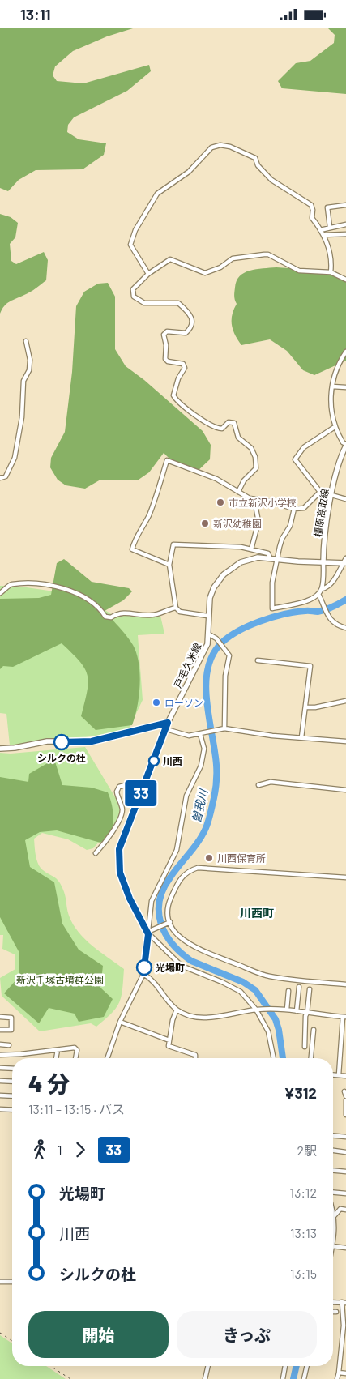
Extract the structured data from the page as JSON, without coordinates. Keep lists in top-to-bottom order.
{
  "streets": {
    "main road": ["橿原高取線", "戸毛久米線"]
  },
  "crossings": [
    ["橿原高取線", "戸毛久米線"]
  ],
  "districts": ["川西町"],
  "water": ["曽我川"],
  "parks": ["新沢千塚古墳群公園"],
  "places": [
    "市立新沢小学校",
    "新沢幼稚園",
    "ローソン",
    "シルクの杜",
    "川西",
    "川西保育所",
    "光場町"
  ],
  "lines": ["bus line 33"],
  "page": {
    "status": "13:11",
    "on_map": "33",
    "heading": ["4 分", "13:11 – 13:15 · バス", "¥312"],
    "legs": ["1", "33", "2駅"],
    "list": [
      {
        "name": "光場町",
        "value": "13:12"
      },
      {
        "name": "川西",
        "value": "13:13"
      },
      {
        "name": "シルクの杜",
        "value": "13:15"
      }
    ],
    "buttons": ["開始", "きっぷ"]
  }
}
